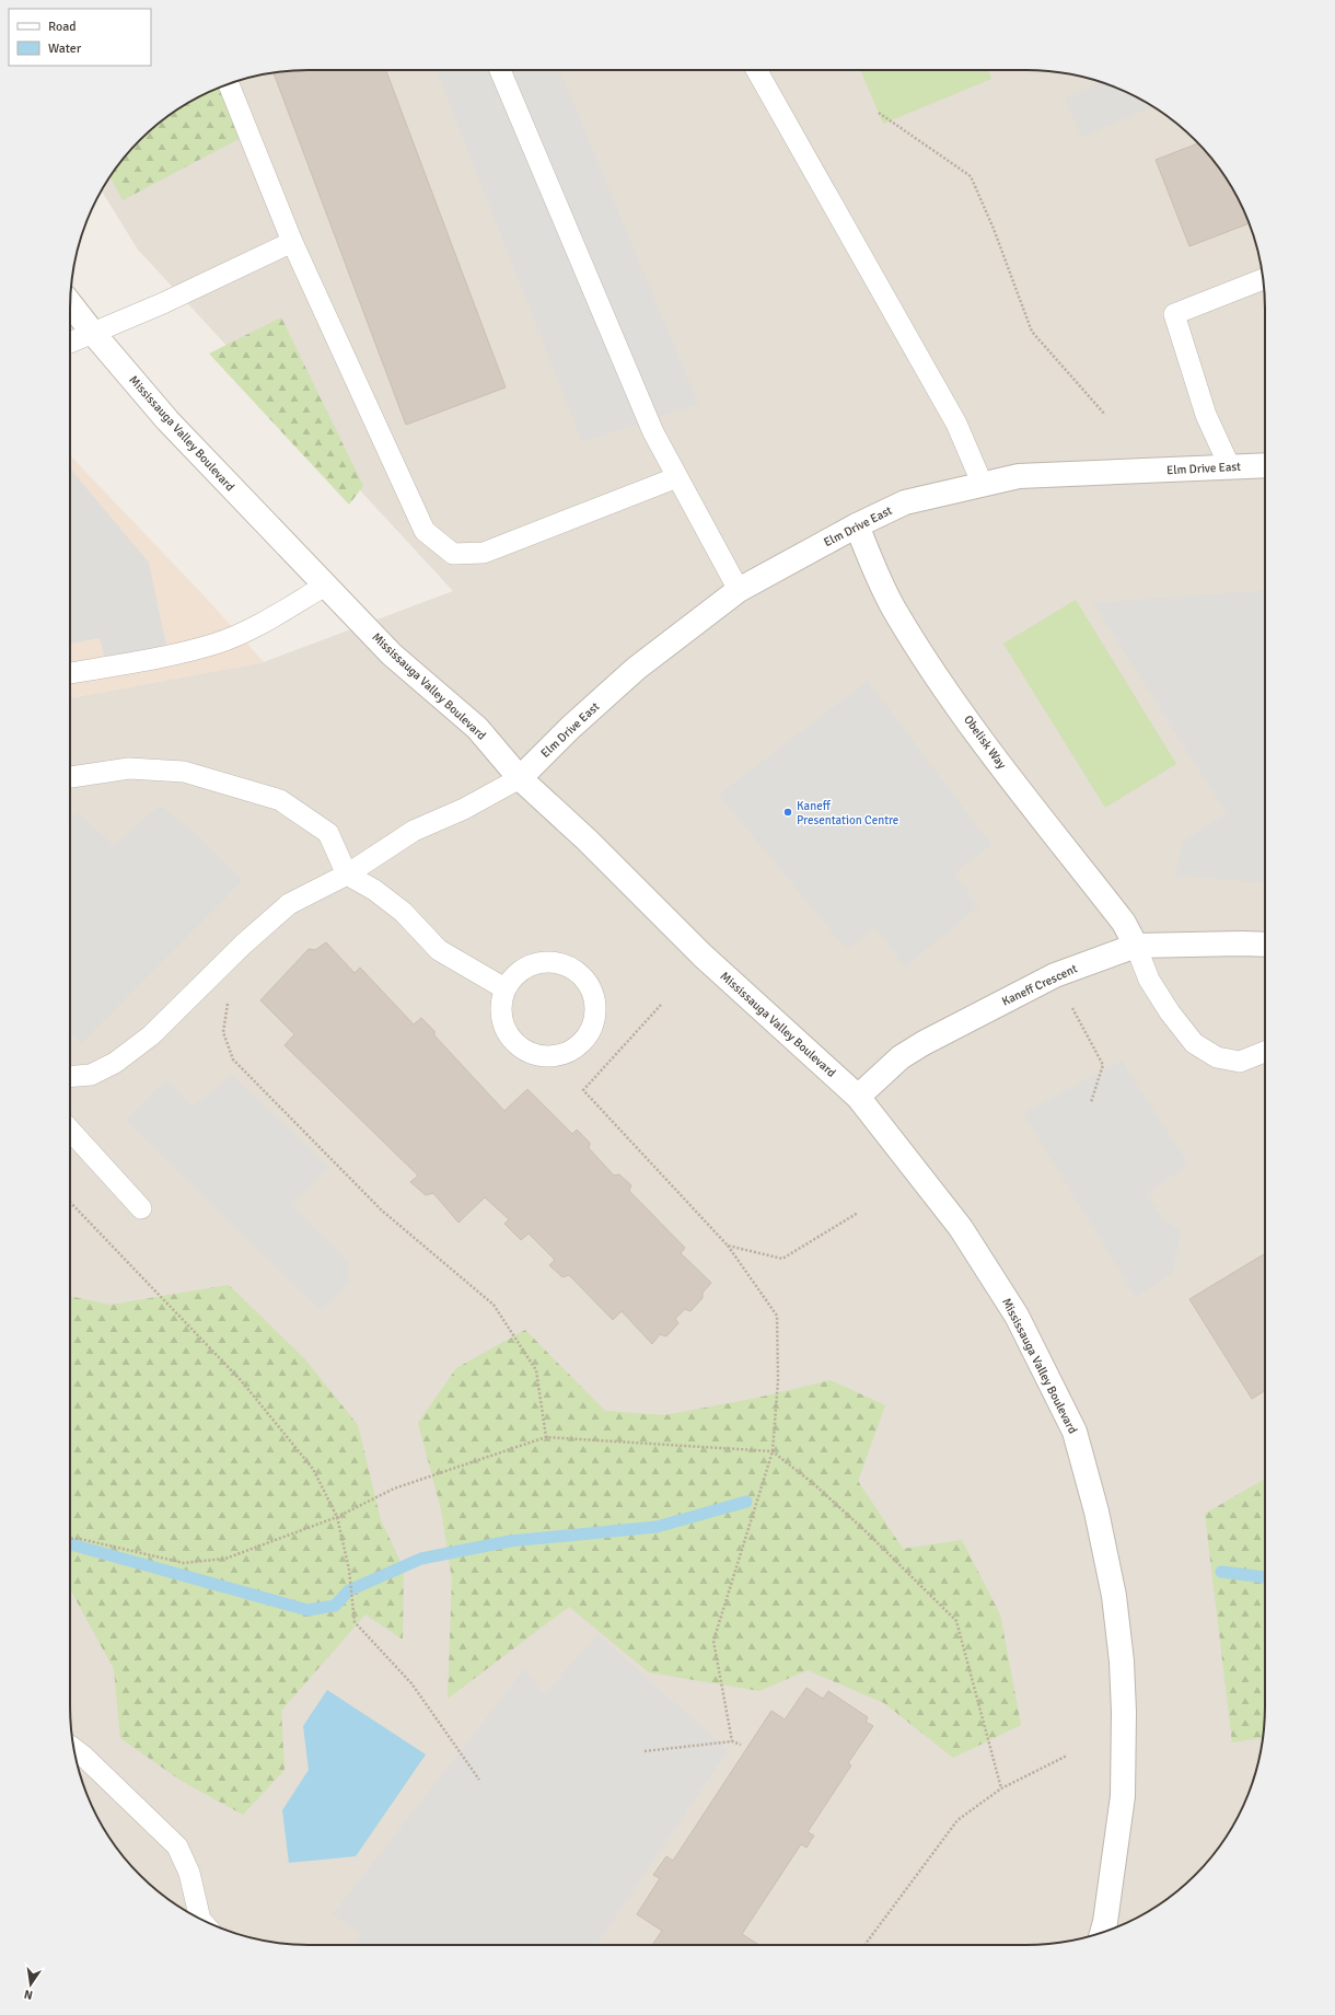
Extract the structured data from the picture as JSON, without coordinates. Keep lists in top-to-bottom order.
{
  "streets": {
    "street": [
      "Mississauga Valley Boulevard",
      "Elm Drive East",
      "Obelisk Way",
      "Kaneff Crescent"
    ]
  },
  "crossings": [
    ["Mississauga Valley Boulevard", "Elm Drive East"],
    ["Mississauga Valley Boulevard", "Kaneff Crescent"],
    ["Elm Drive East", "Obelisk Way"],
    ["Obelisk Way", "Kaneff Crescent"]
  ],
  "places": ["Kaneff Presentation Centre"],
  "legend": ["Road", "Water"],
  "north": "bottom"
}
